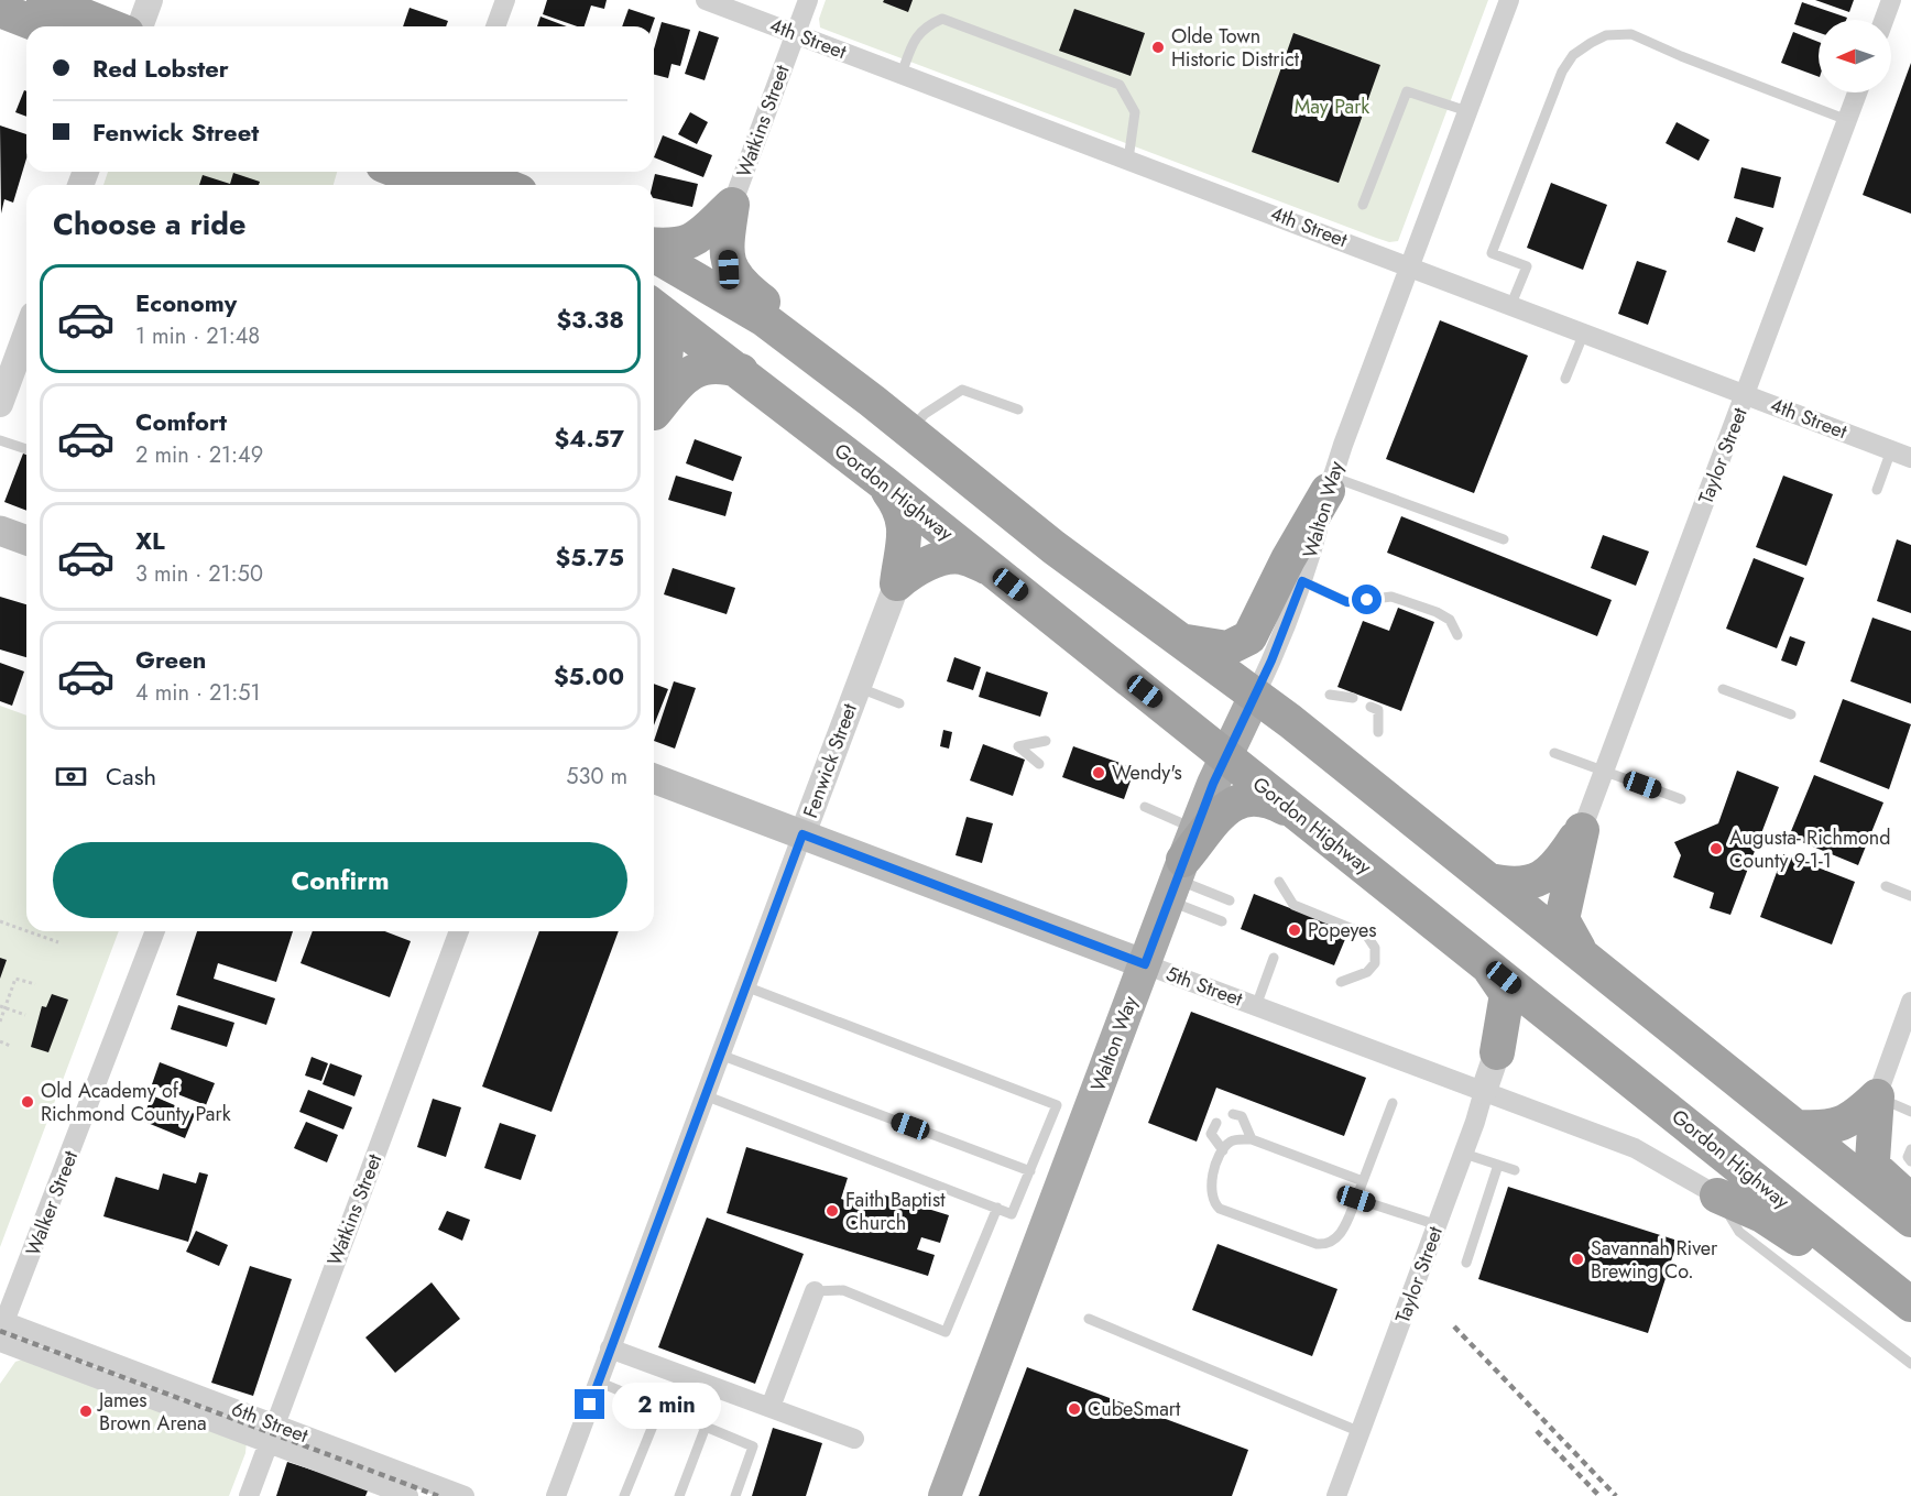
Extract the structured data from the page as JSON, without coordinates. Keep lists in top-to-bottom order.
{
  "streets": {
    "highway": ["Gordon Highway"],
    "main road": ["Walton Way", "5th Street"],
    "street": [
      "4th Street",
      "Watkins Street",
      "Taylor Street",
      "Fenwick Street",
      "Walker Street",
      "6th Street"
    ]
  },
  "crossings": [
    ["4th Street", "Watkins Street"],
    ["4th Street", "Taylor Street"],
    ["4th Street", "Walton Way"],
    ["Watkins Street", "6th Street"],
    ["Taylor Street", "5th Street"],
    ["Gordon Highway", "Walton Way"],
    ["Walton Way", "5th Street"],
    ["Fenwick Street", "5th Street"],
    ["Walker Street", "6th Street"]
  ],
  "parks": ["May Park"],
  "places": [
    "Olde Town Historic District",
    "Wendy's",
    "Augusta- Richmond County 9-1-1",
    "Popeyes",
    "Old Academy of Richmond County Park",
    "Faith Baptist Church",
    "Savannah River Brewing Co.",
    "CubeSmart",
    "James Brown Arena"
  ],
  "north": "left",
  "page": {
    "banner": ["Red Lobster", "Fenwick Street"],
    "heading": "Choose a ride",
    "list": [
      {
        "name": "Economy",
        "note": "1 min · 21:48",
        "value": "$3.38"
      },
      {
        "name": "Comfort",
        "note": "2 min · 21:49",
        "value": "$4.57"
      },
      {
        "name": "XL",
        "note": "3 min · 21:50",
        "value": "$5.75"
      },
      {
        "name": "Green",
        "note": "4 min · 21:51",
        "value": "$5.00"
      }
    ],
    "pay": ["Cash", "530 m"],
    "buttons": "Confirm",
    "bubble": "2 min"
  }
}
